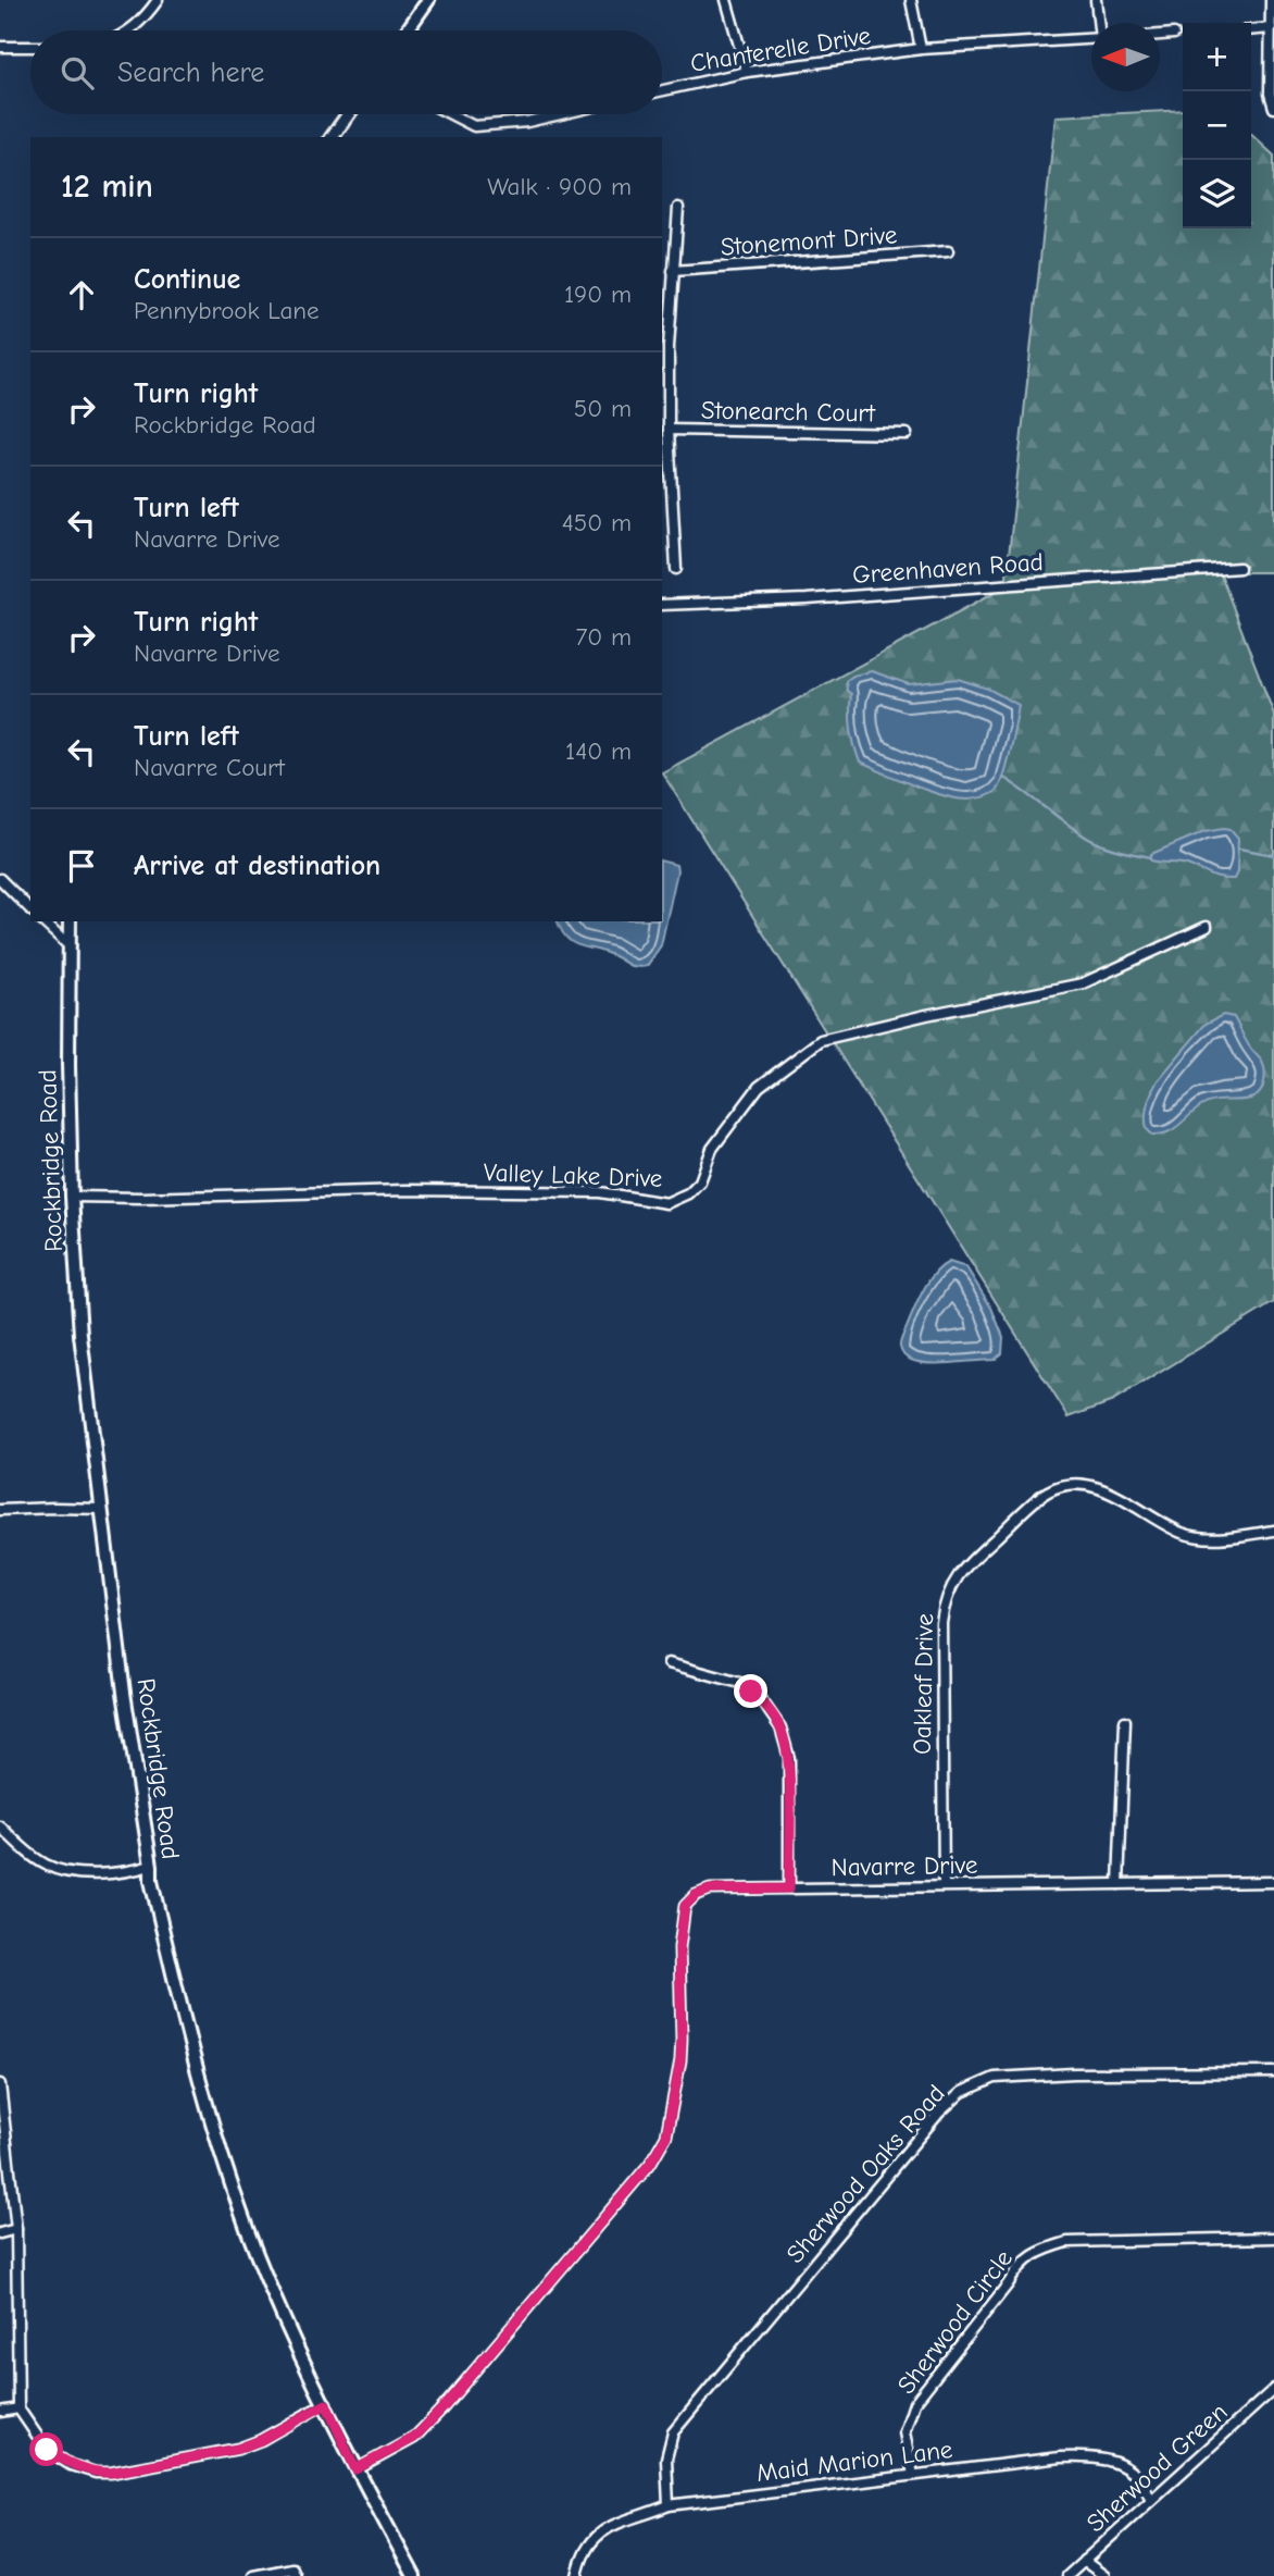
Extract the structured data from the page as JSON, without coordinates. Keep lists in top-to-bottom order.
{
  "streets": {
    "main road": ["Rockbridge Road"],
    "street": [
      "Chanterelle Drive",
      "Stonemont Drive",
      "Stonearch Court",
      "Greenhaven Road",
      "Valley Lake Drive",
      "Oakleaf Drive",
      "Navarre Drive",
      "Sherwood Oaks Road",
      "Sherwood Circle",
      "Maid Marion Lane",
      "Sherwood Green"
    ]
  },
  "crossings": [
    ["Rockbridge Road", "Valley Lake Drive"],
    ["Rockbridge Road", "Navarre Drive"],
    ["Oakleaf Drive", "Navarre Drive"],
    ["Sherwood Oaks Road", "Maid Marion Lane"],
    ["Sherwood Circle", "Maid Marion Lane"],
    ["Maid Marion Lane", "Sherwood Green"]
  ],
  "north": "left",
  "page": {
    "map_buttons": ["+", "−"],
    "search": "Search here",
    "heading": ["12 min", "Walk · 900 m"],
    "list": [
      ["Continue", "Pennybrook Lane", "190 m"],
      ["Turn right", "Rockbridge Road", "50 m"],
      ["Turn left", "Navarre Drive", "450 m"],
      ["Turn right", "Navarre Drive", "70 m"],
      ["Turn left", "Navarre Court", "140 m"],
      "Arrive at destination"
    ]
  }
}
